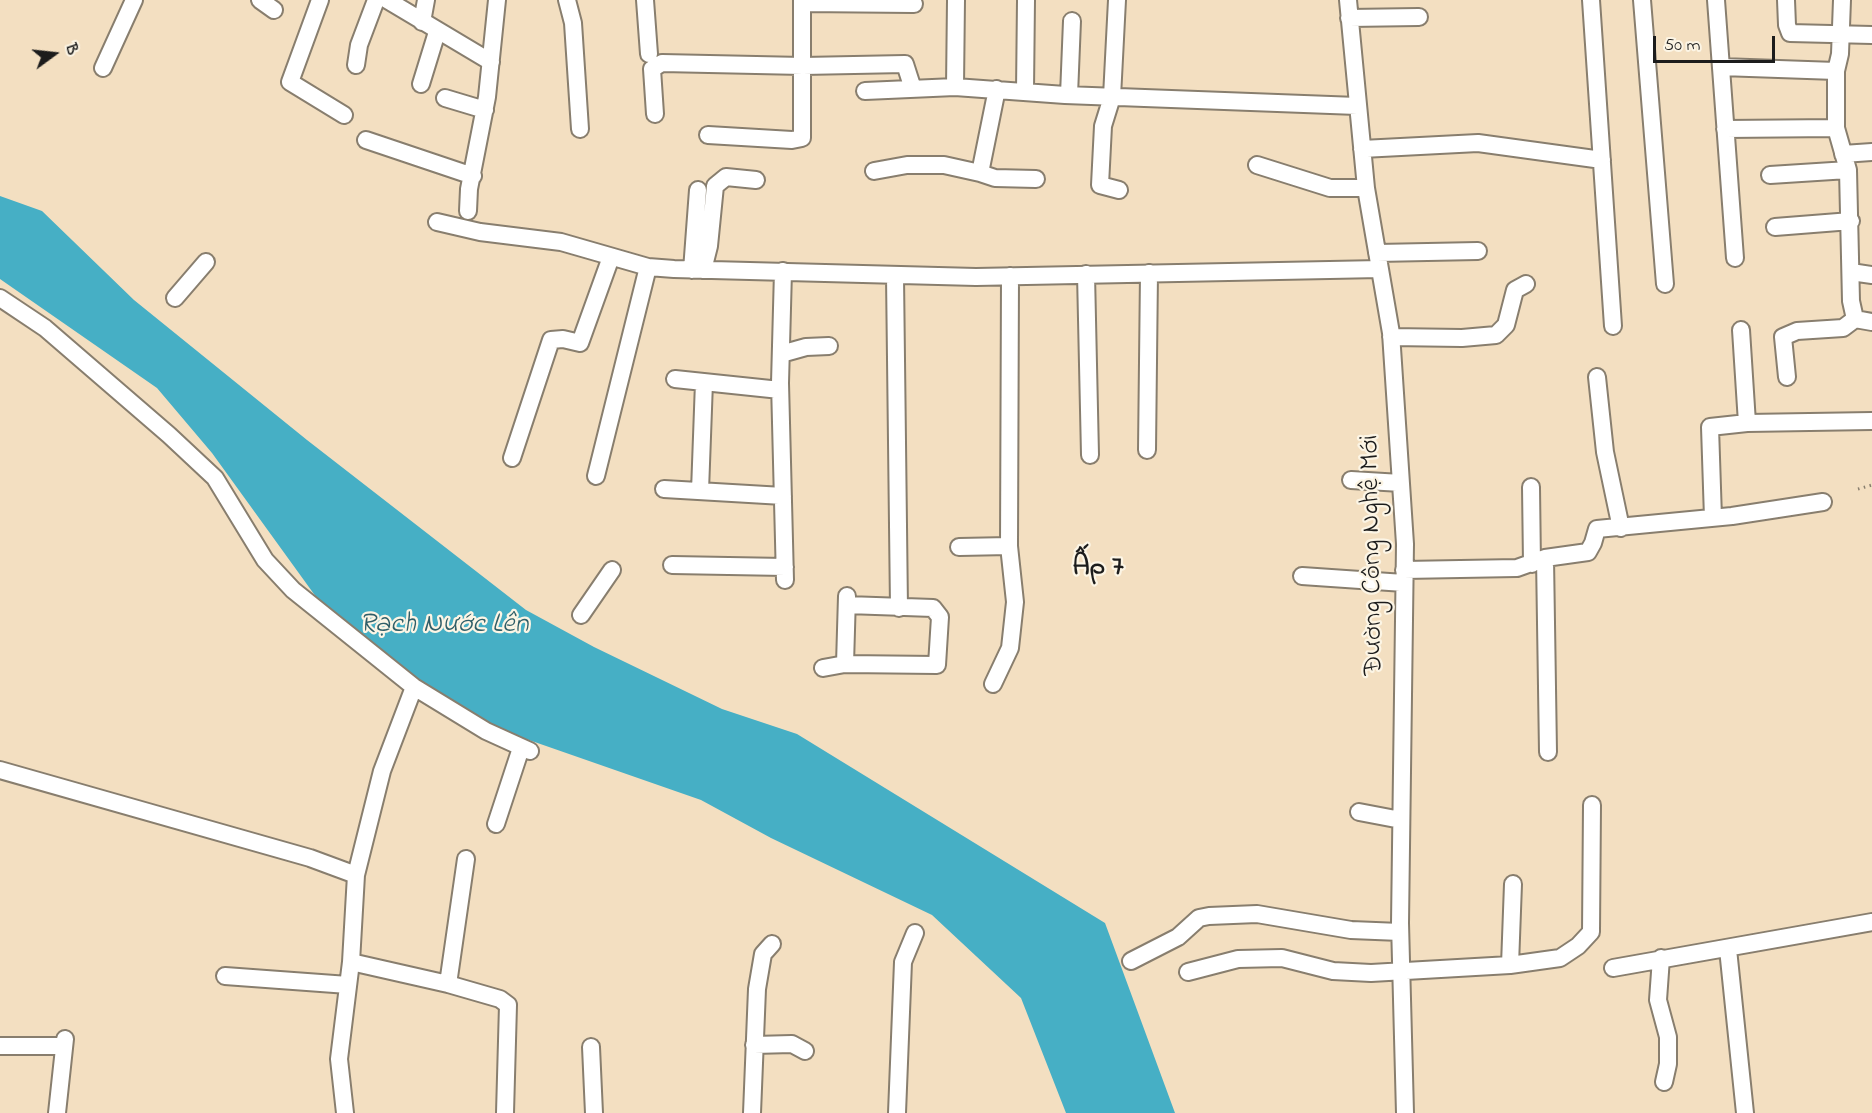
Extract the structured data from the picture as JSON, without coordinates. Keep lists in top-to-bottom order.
{
  "streets": {
    "street": ["Đường Công Nghệ Mới"]
  },
  "districts": ["Ấp 7"],
  "water": ["Rạch Nước Lên"],
  "scale_bar": "50 m",
  "north": "right"
}
